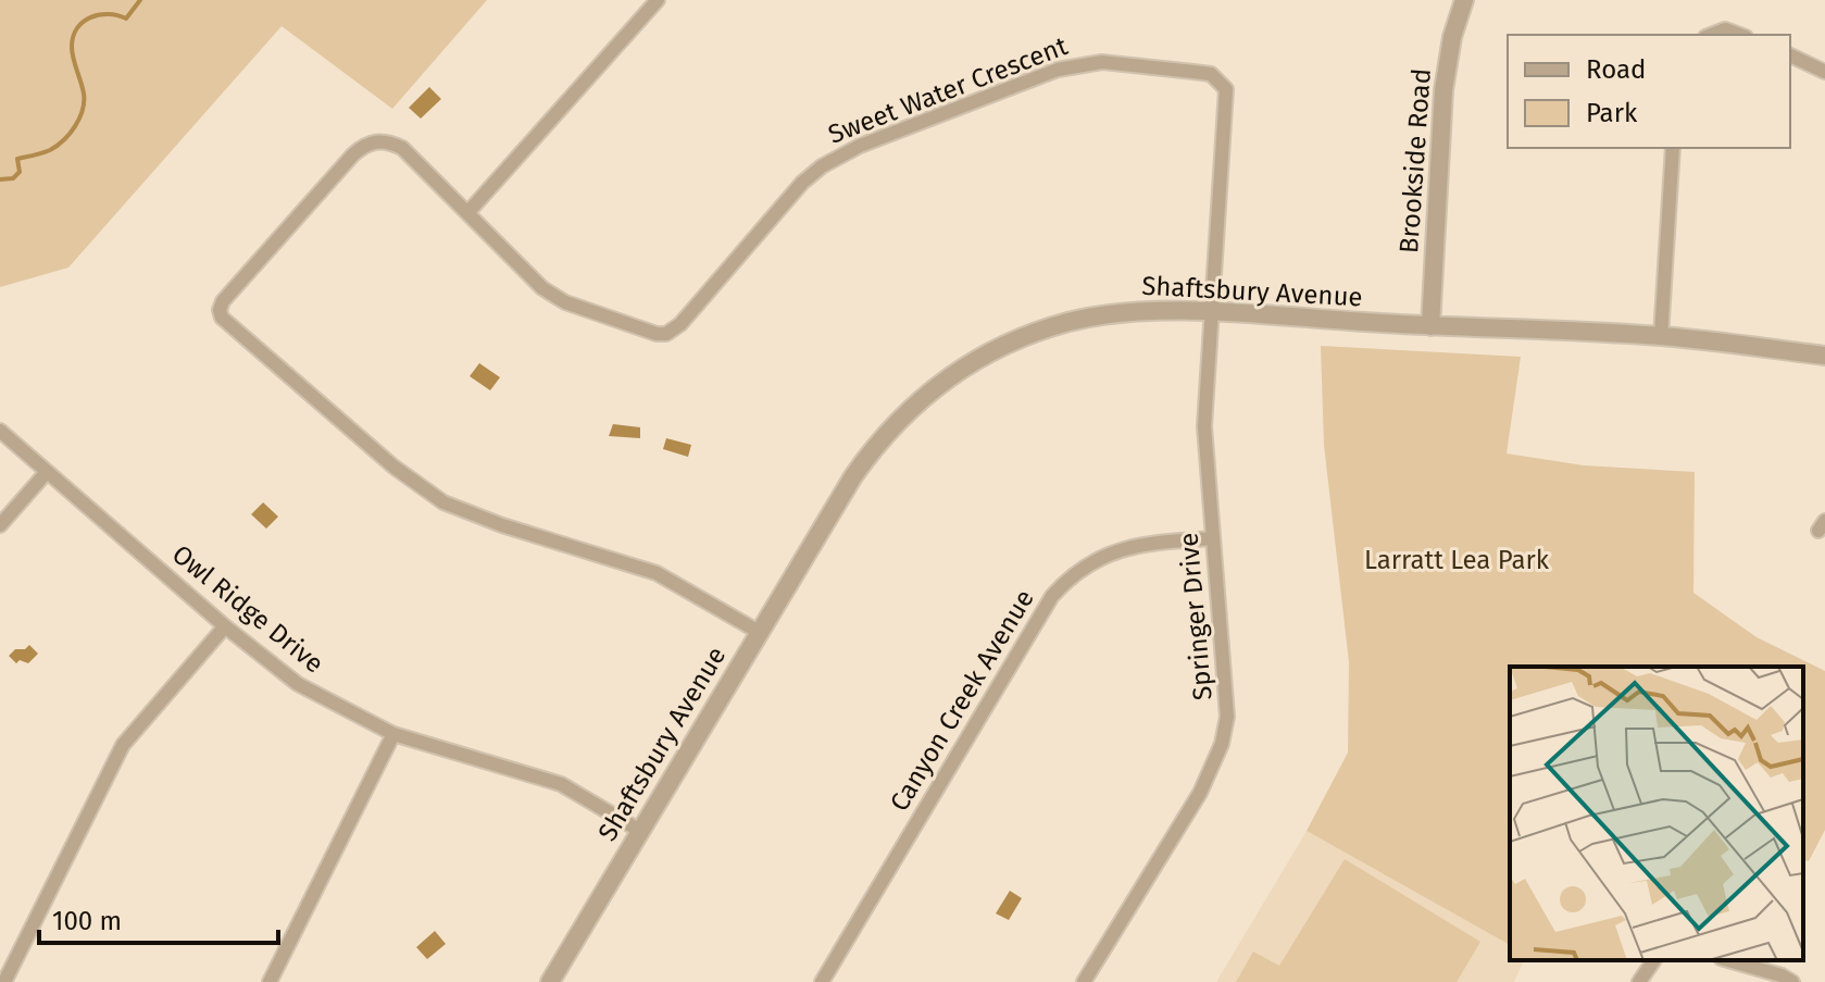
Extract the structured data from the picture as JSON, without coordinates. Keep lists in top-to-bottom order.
{
  "streets": {
    "street": [
      "Sweet Water Crescent",
      "Brookside Road",
      "Shaftsbury Avenue",
      "Owl Ridge Drive",
      "Springer Drive",
      "Canyon Creek Avenue"
    ]
  },
  "crossings": [
    ["Sweet Water Crescent", "Shaftsbury Avenue"],
    ["Sweet Water Crescent", "Springer Drive"],
    ["Brookside Road", "Shaftsbury Avenue"],
    ["Shaftsbury Avenue", "Owl Ridge Drive"],
    ["Shaftsbury Avenue", "Springer Drive"],
    ["Springer Drive", "Canyon Creek Avenue"]
  ],
  "parks": ["Larratt Lea Park"],
  "legend": ["Road", "Park"],
  "scale_bar": "100 m"
}
